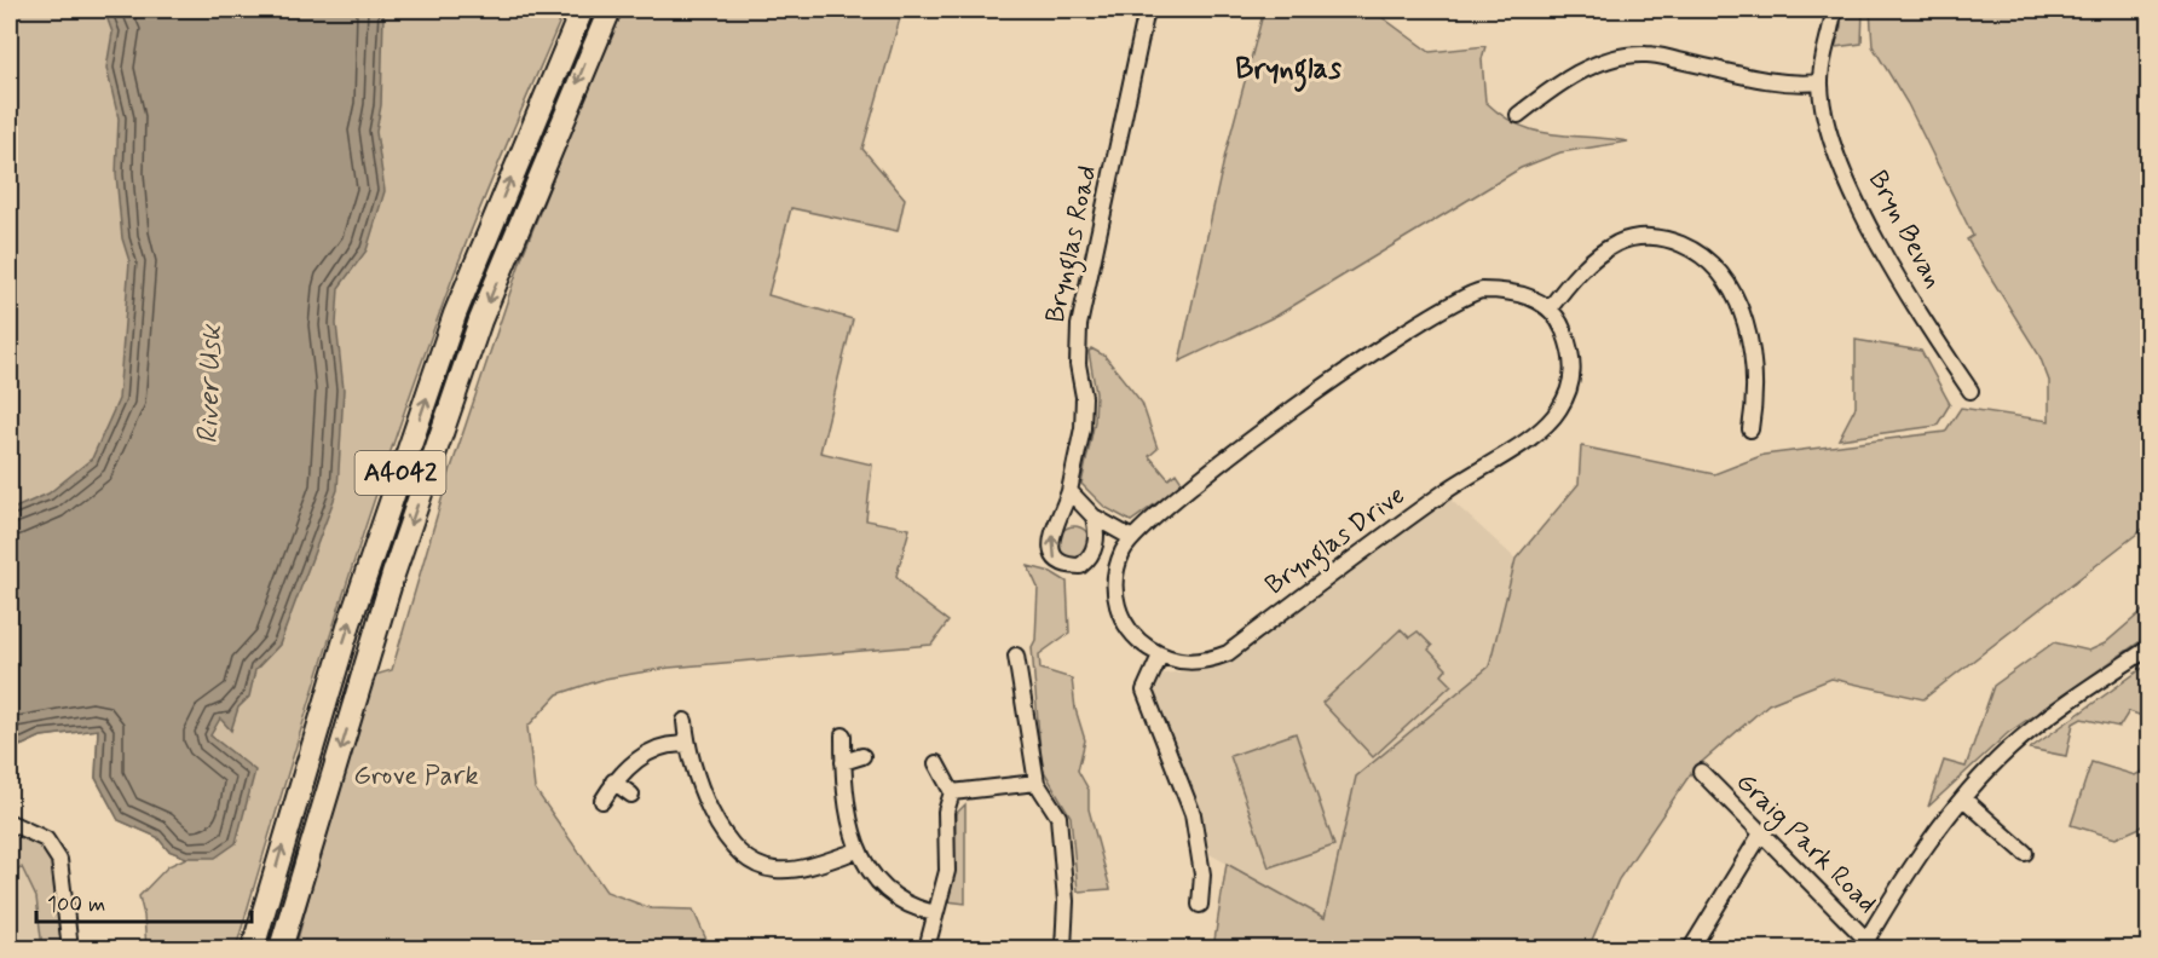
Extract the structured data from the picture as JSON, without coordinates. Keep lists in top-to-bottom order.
{
  "streets": {
    "highway": ["A4042"],
    "street": [
      "Bryn Bevan",
      "Brynglas Road",
      "Brynglas Drive",
      "Graig Park Road"
    ]
  },
  "districts": ["Brynglas"],
  "water": ["River Usk"],
  "parks": ["Grove Park"],
  "scale_bar": "100 m"
}
